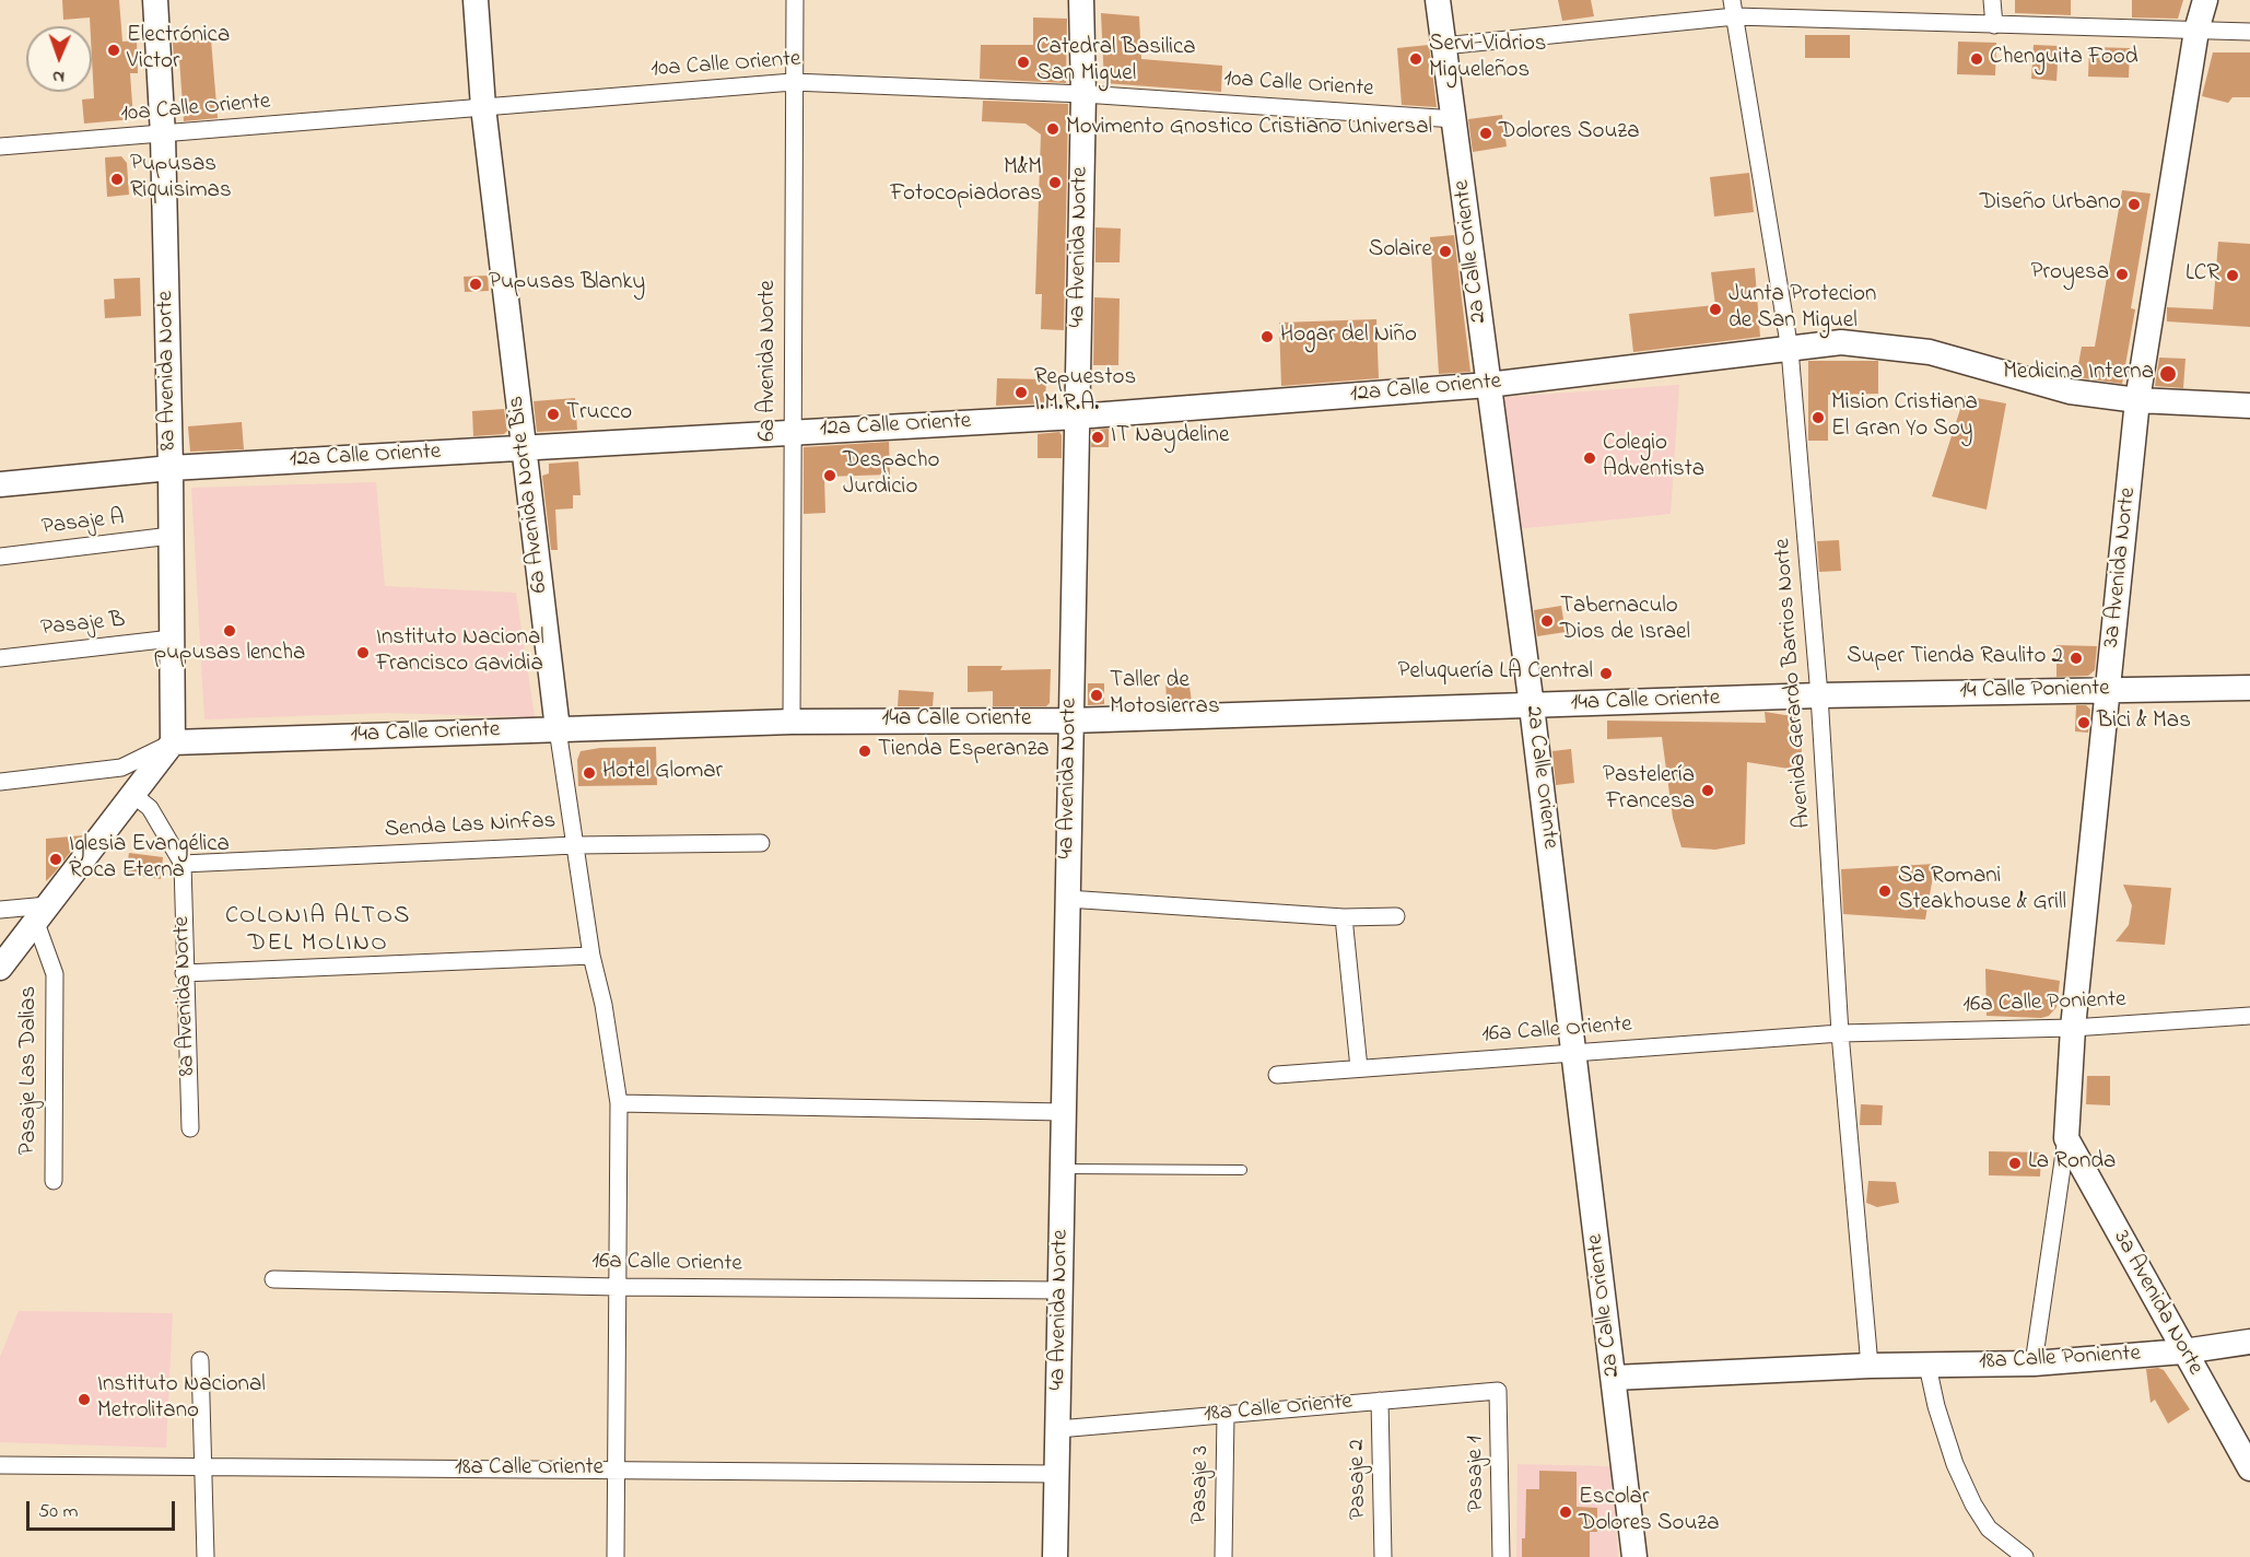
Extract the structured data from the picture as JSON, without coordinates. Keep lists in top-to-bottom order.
{
  "streets": {
    "street": [
      "10a Calle Oriente",
      "4a Avenida Norte",
      "2a Calle Oriente",
      "6a Avenida Norte",
      "8a Avenida Norte",
      "12a Calle Oriente",
      "6a Avenida Norte Bis",
      "Pasaje A",
      "3a Avenida Norte",
      "Pasaje B",
      "Avenida Gerardo Barrios Norte",
      "14 Calle Poniente",
      "14a Calle Oriente",
      "Senda Las Ninfas",
      "16a Calle Poniente",
      "16a Calle Oriente",
      "Pasaje Las Dalias",
      "18a Calle Poniente",
      "18a Calle Oriente",
      "Pasaje 1",
      "Pasaje 2",
      "Pasaje 3"
    ]
  },
  "crossings": [
    ["10a Calle Oriente", "4a Avenida Norte"],
    ["10a Calle Oriente", "2a Calle Oriente"],
    ["10a Calle Oriente", "6a Avenida Norte"],
    ["10a Calle Oriente", "8a Avenida Norte"],
    ["10a Calle Oriente", "6a Avenida Norte Bis"],
    ["4a Avenida Norte", "12a Calle Oriente"],
    ["4a Avenida Norte", "14a Calle Oriente"],
    ["4a Avenida Norte", "16a Calle Oriente"],
    ["4a Avenida Norte", "18a Calle Oriente"],
    ["2a Calle Oriente", "12a Calle Oriente"],
    ["2a Calle Oriente", "14a Calle Oriente"],
    ["2a Calle Oriente", "16a Calle Oriente"],
    ["6a Avenida Norte", "12a Calle Oriente"],
    ["6a Avenida Norte", "14a Calle Oriente"],
    ["8a Avenida Norte", "12a Calle Oriente"],
    ["8a Avenida Norte", "Pasaje A"],
    ["8a Avenida Norte", "Pasaje B"],
    ["8a Avenida Norte", "14a Calle Oriente"],
    ["8a Avenida Norte", "Senda Las Ninfas"],
    ["12a Calle Oriente", "6a Avenida Norte Bis"],
    ["12a Calle Oriente", "3a Avenida Norte"],
    ["12a Calle Oriente", "Avenida Gerardo Barrios Norte"],
    ["6a Avenida Norte Bis", "14a Calle Oriente"],
    ["6a Avenida Norte Bis", "Senda Las Ninfas"],
    ["3a Avenida Norte", "14 Calle Poniente"],
    ["3a Avenida Norte", "16a Calle Poniente"],
    ["3a Avenida Norte", "18a Calle Poniente"],
    ["Avenida Gerardo Barrios Norte", "14 Calle Poniente"],
    ["Avenida Gerardo Barrios Norte", "14a Calle Oriente"],
    ["Avenida Gerardo Barrios Norte", "16a Calle Poniente"],
    ["Avenida Gerardo Barrios Norte", "16a Calle Oriente"],
    ["Avenida Gerardo Barrios Norte", "18a Calle Poniente"],
    ["14 Calle Poniente", "14a Calle Oriente"],
    ["16a Calle Poniente", "16a Calle Oriente"],
    ["18a Calle Oriente", "Pasaje 1"],
    ["18a Calle Oriente", "Pasaje 2"],
    ["18a Calle Oriente", "Pasaje 3"]
  ],
  "districts": ["COLONIA ALTOS DEL MOLINO"],
  "places": [
    "Electrónica Victor",
    "Servi-Vidrios Migueleños",
    "Chenguita Food",
    "Catedral Basilica San Miguel",
    "Movimento Gnostico Cristiano Universal",
    "Dolores Souza",
    "Pupusas Riquisimas",
    "M&M Fotocopiadoras",
    "Diseño Urbano",
    "Solaire",
    "Proyesa",
    "LCR",
    "Pupusas Blanky",
    "Junta Protecion de San Miguel",
    "Hogar del Niño",
    "Medicina Interna",
    "Repuestos I.M.R.A.",
    "Trucco",
    "Mision Cristiana El Gran Yo Soy",
    "IT Naydeline",
    "Colegio Adventista",
    "Despacho Jurdicio",
    "Tabernaculo Dios de Israel",
    "pupusas lencha",
    "Instituto Nacional Francisco Gavidia",
    "Super Tienda Raulito 2",
    "Peluquería LA Central",
    "Taller de Motosierras",
    "Bici & Mas",
    "Tienda Esperanza",
    "Hotel Glomar",
    "Pastelería Francesa",
    "Iglesia Evangélica Roca Eterna",
    "Sa Romani Steakhouse & Grill",
    "La Ronda",
    "Instituto Nacional Metrolitano",
    "Escolar Dolores Souza"
  ],
  "scale_bar": "50 m",
  "north": "bottom"
}
